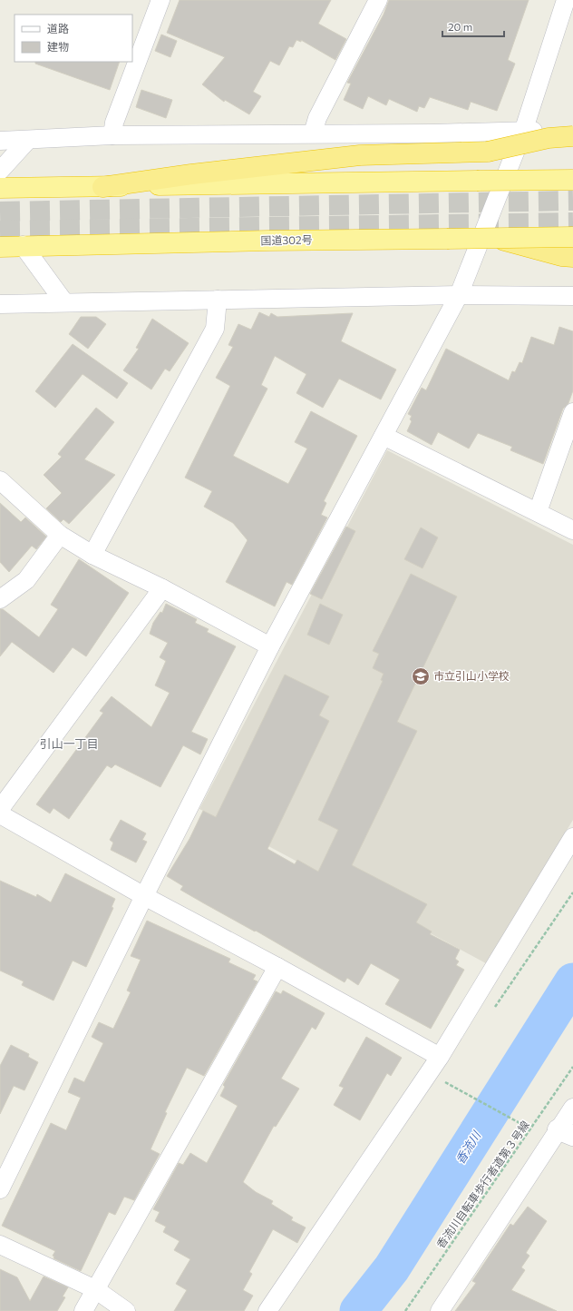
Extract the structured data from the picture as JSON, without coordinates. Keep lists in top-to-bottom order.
{
  "streets": {
    "highway": ["国道302号"],
    "path": ["香流川自転車歩行者道第３号線"]
  },
  "districts": ["引山一丁目"],
  "water": ["香流川"],
  "places": {
    "school or university": ["市立引山小学校"]
  },
  "legend": ["道路", "建物"],
  "scale_bar": "20 m"
}
